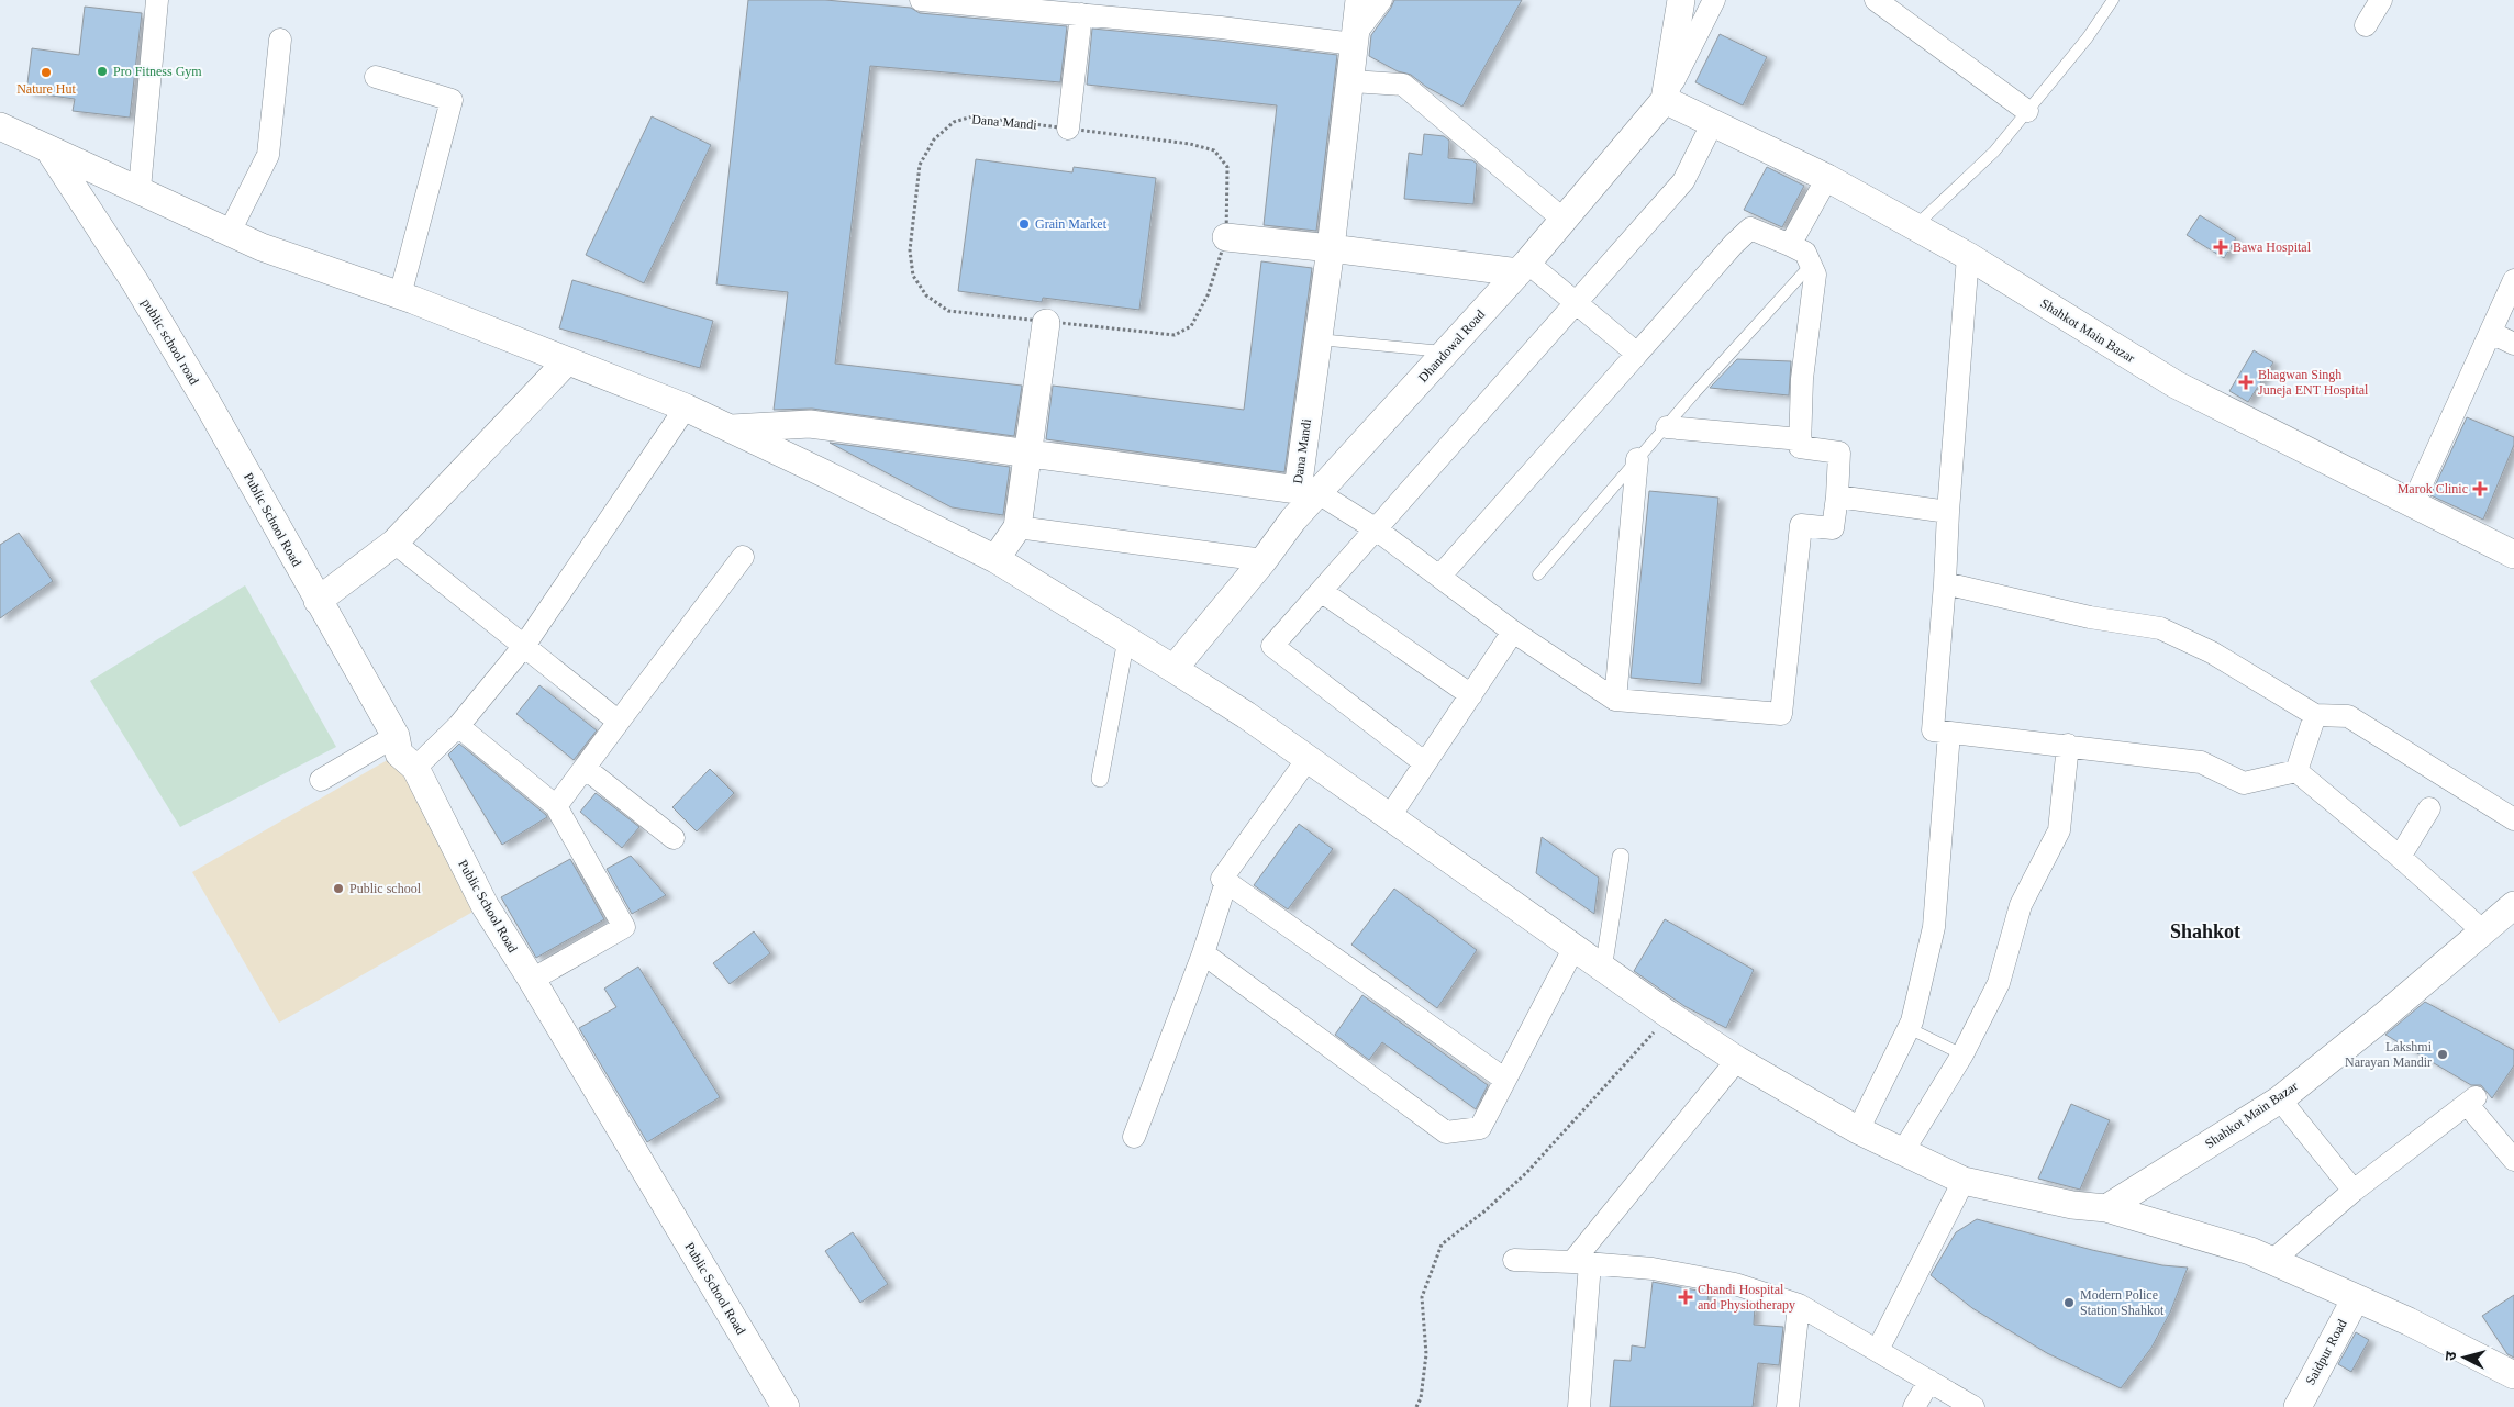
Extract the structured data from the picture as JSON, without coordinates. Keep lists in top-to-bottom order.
{
  "streets": {
    "street": [
      "Dana Mandi",
      "Shahkot Main Bazar",
      "public school road",
      "Dhandowal Road",
      "Public School Road",
      "Saidpur Road"
    ]
  },
  "crossings": [
    ["Dana Mandi", "Dhandowal Road"],
    ["Shahkot Main Bazar", "Dhandowal Road"],
    ["public school road", "Public School Road"]
  ],
  "districts": ["Shahkot"],
  "places": {
    "other": [
      "Pro Fitness Gym",
      "Nature Hut",
      "Grain Market",
      "Public school",
      "Lakshmi Narayan Mandir",
      "Modern Police Station Shahkot"
    ],
    "health": [
      "Bawa Hospital",
      "Bhagwan Singh Juneja ENT Hospital",
      "Marok Clinic",
      "Chandi Hospital and Physiotherapy"
    ]
  },
  "north": "left"
}
